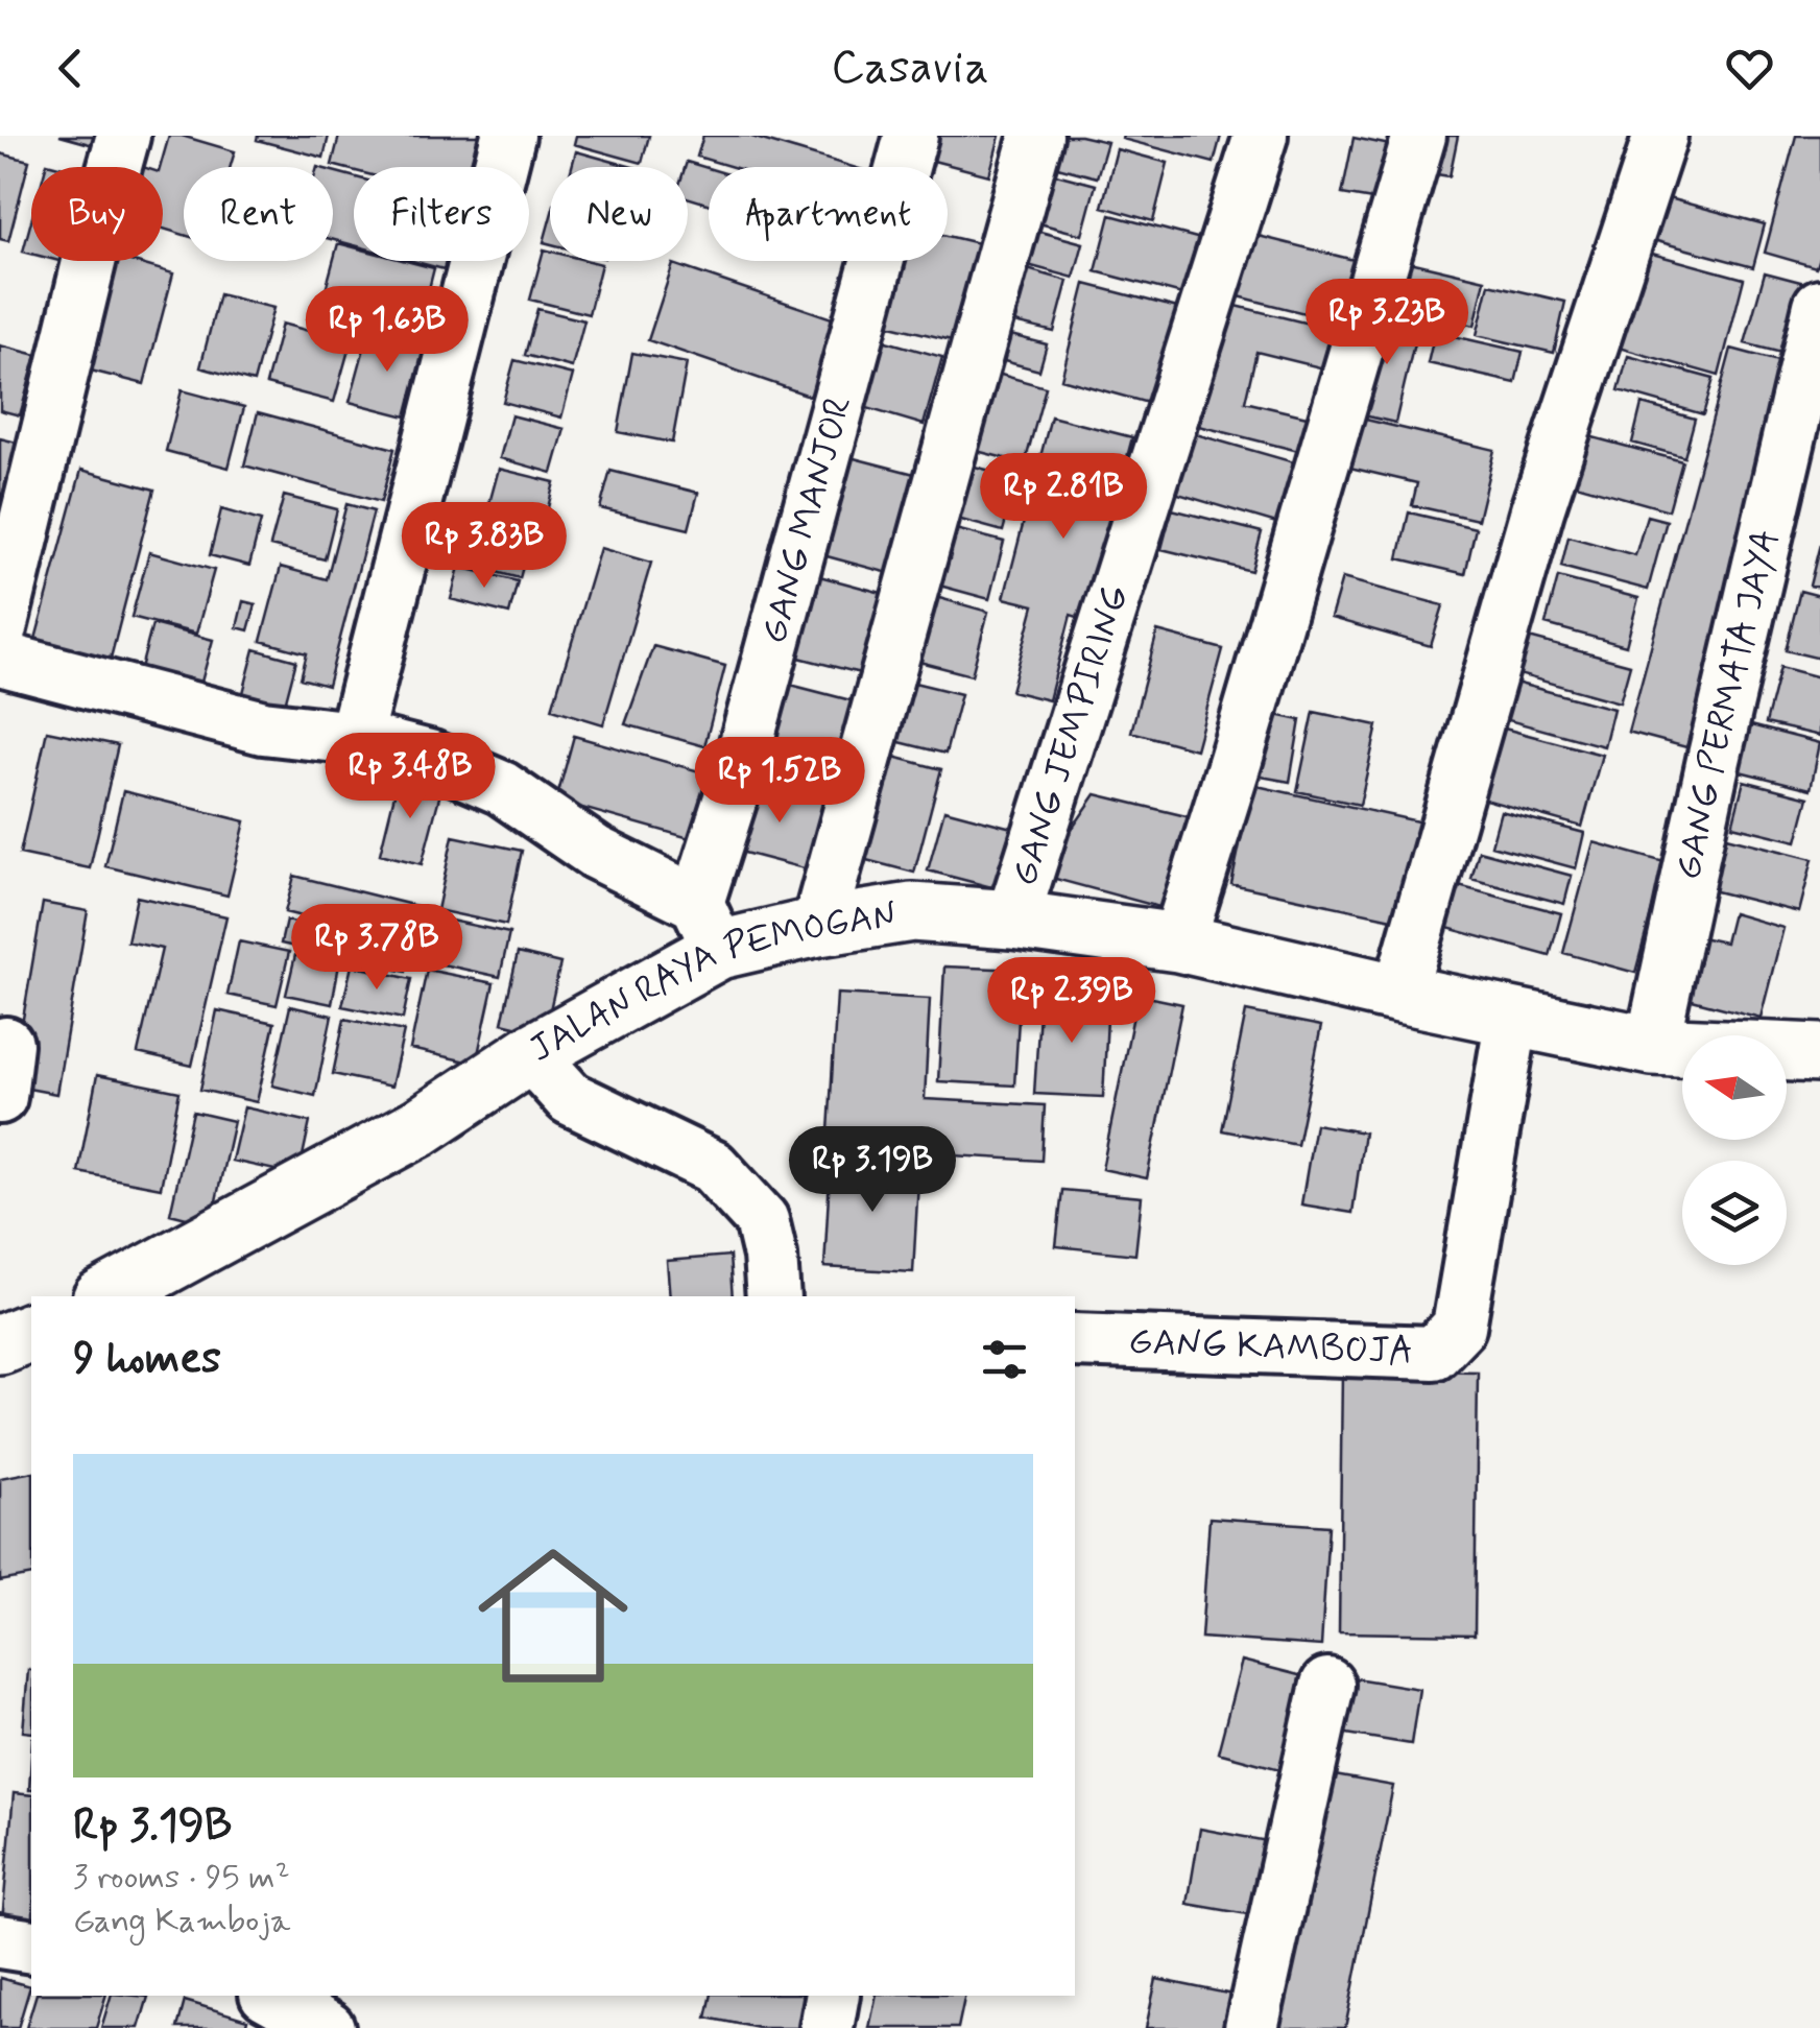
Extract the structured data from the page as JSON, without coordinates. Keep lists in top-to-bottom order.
{
  "streets": {
    "street": [
      "GANG MANJOR",
      "GANG PERMATA JAYA",
      "GANG JEMPIRING",
      "JALAN RAYA PEMOGAN",
      "GANG KAMBOJA"
    ]
  },
  "crossings": [
    ["GANG MANJOR", "JALAN RAYA PEMOGAN"],
    ["GANG PERMATA JAYA", "JALAN RAYA PEMOGAN"],
    ["GANG JEMPIRING", "JALAN RAYA PEMOGAN"],
    ["JALAN RAYA PEMOGAN", "GANG KAMBOJA"]
  ],
  "north": "left",
  "page": {
    "header": "Casavia",
    "chip": [
      "Buy",
      "Rent",
      "Filters",
      "New",
      "Apartment"
    ],
    "price": [
      "Rp 3.23B",
      "Rp 1.63B",
      "Rp 2.81B",
      "Rp 3.83B",
      "Rp 3.48B",
      "Rp 1.52B",
      "Rp 3.78B",
      "Rp 2.39B",
      "Rp 3.19B"
    ],
    "heading": "9 homes",
    "list": [
      {
        "name": "Rp 3.19B",
        "note": "3 rooms · 95 m² · Gang Kamboja"
      }
    ]
  }
}
